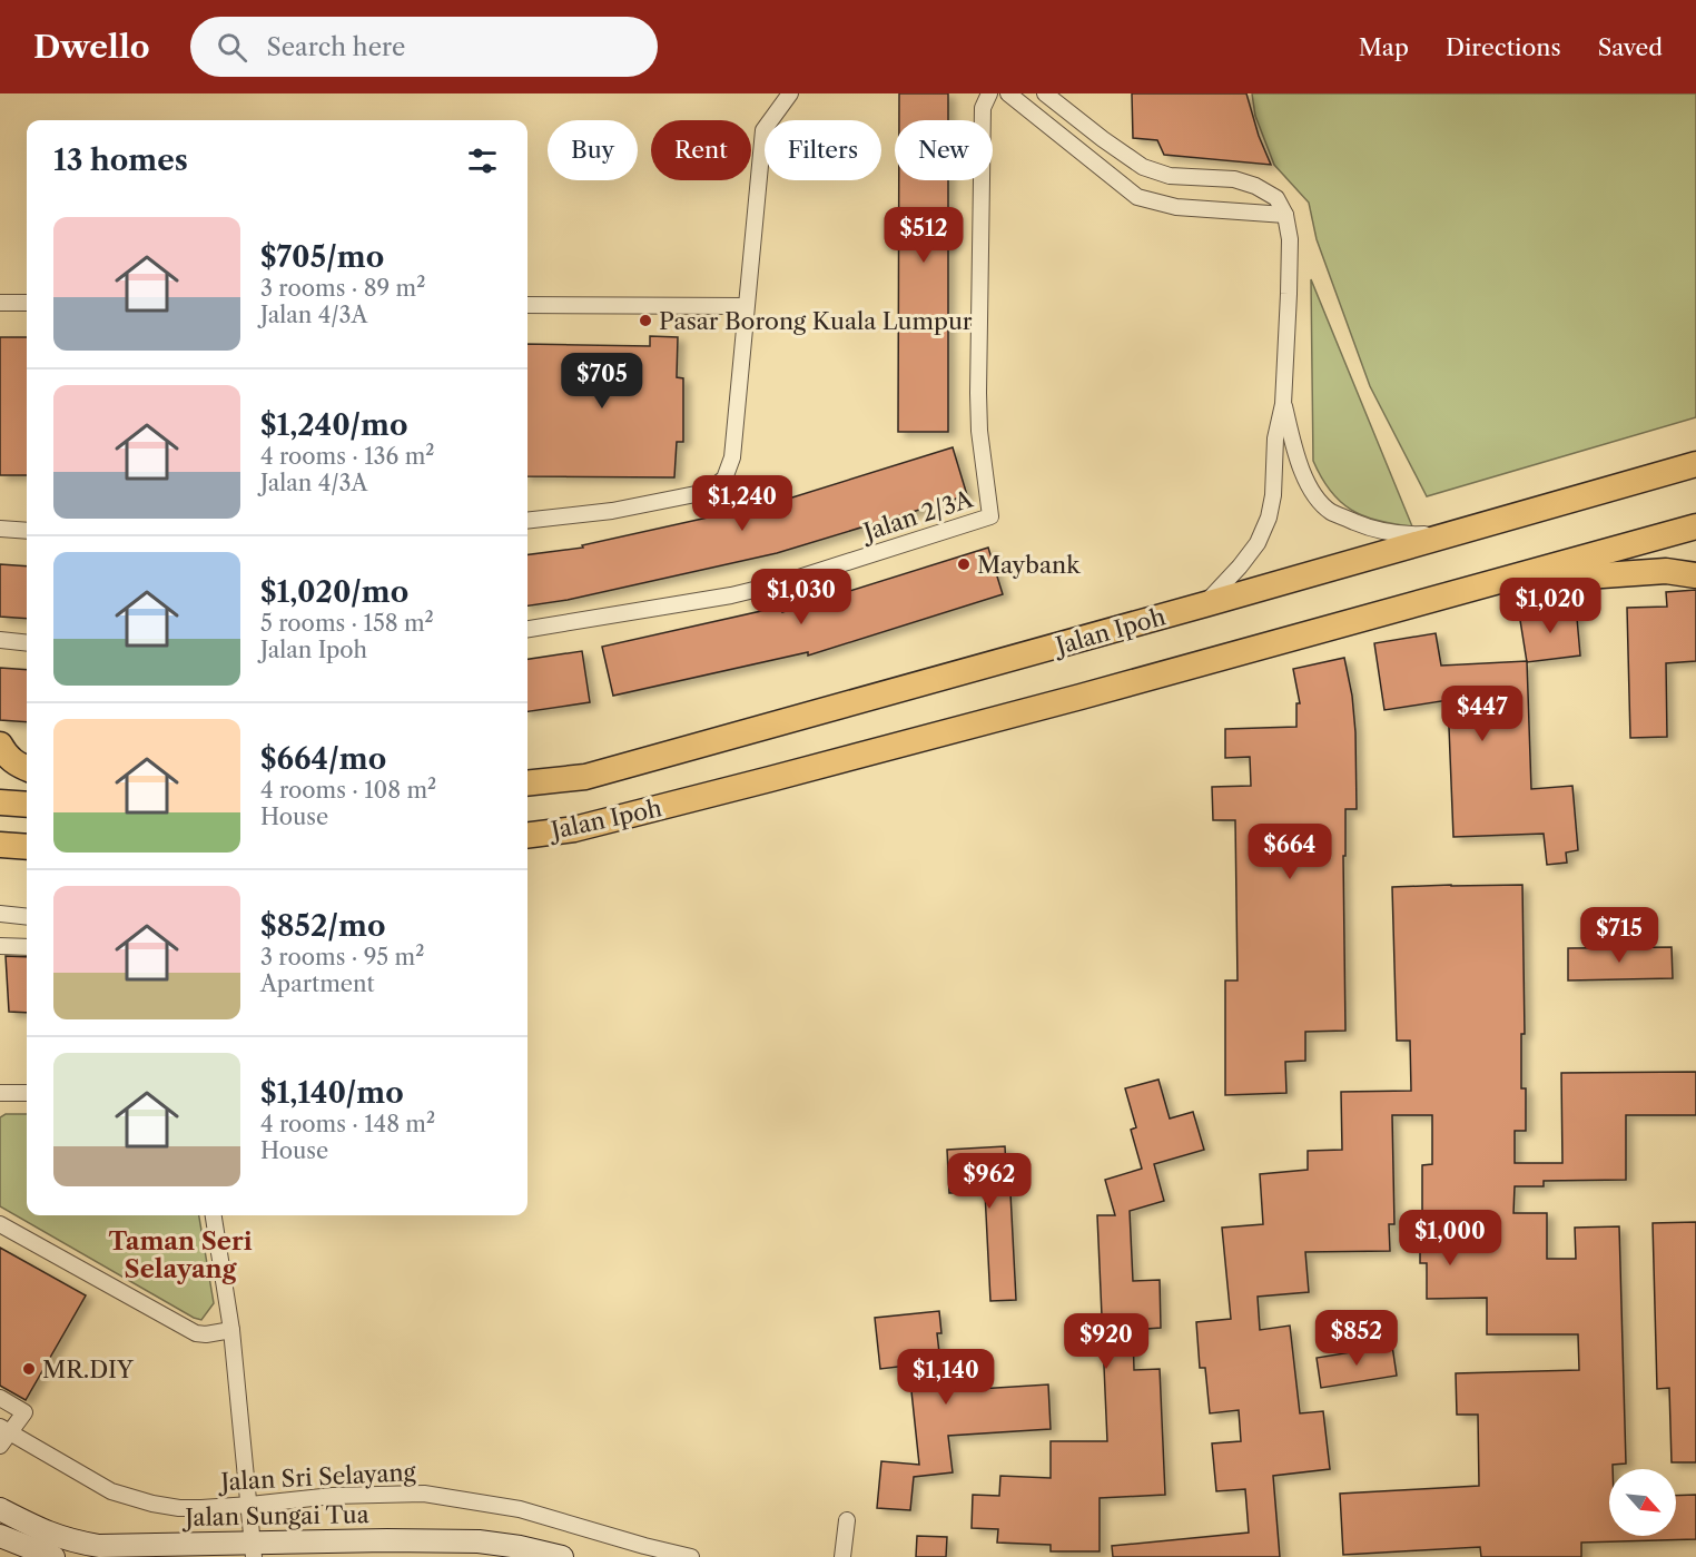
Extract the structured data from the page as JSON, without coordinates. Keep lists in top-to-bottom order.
{
  "streets": {
    "highway": ["Jalan Ipoh"],
    "main road": ["Jalan Sungai Tua"],
    "street": ["Jalan 2/3A", "Jalan Sri Selayang"]
  },
  "districts": ["Taman Seri Selayang"],
  "places": ["Pasar Borong Kuala Lumpur", "Maybank", "MR.DIY"],
  "north": "bottom right",
  "page": {
    "header": "Dwello",
    "search": "Search here",
    "nav": ["Map", "Directions", "Saved"],
    "chip": [
      "Buy",
      "Rent",
      "Filters",
      "New"
    ],
    "heading": "13 homes",
    "list": [
      {
        "name": "$705/mo",
        "note": "3 rooms · 89 m² · Jalan 4/3A"
      },
      {
        "name": "$1,240/mo",
        "note": "4 rooms · 136 m² · Jalan 4/3A"
      },
      {
        "name": "$1,020/mo",
        "note": "5 rooms · 158 m² · Jalan Ipoh"
      },
      {
        "name": "$664/mo",
        "note": "4 rooms · 108 m² · House"
      },
      {
        "name": "$852/mo",
        "note": "3 rooms · 95 m² · Apartment"
      },
      {
        "name": "$1,140/mo",
        "note": "4 rooms · 148 m² · House"
      }
    ],
    "price": [
      "$512",
      "$705",
      "$1,240",
      "$1,030",
      "$1,020",
      "$447",
      "$664",
      "$715",
      "$962",
      "$1,000",
      "$852",
      "$920",
      "$1,140"
    ]
  }
}
